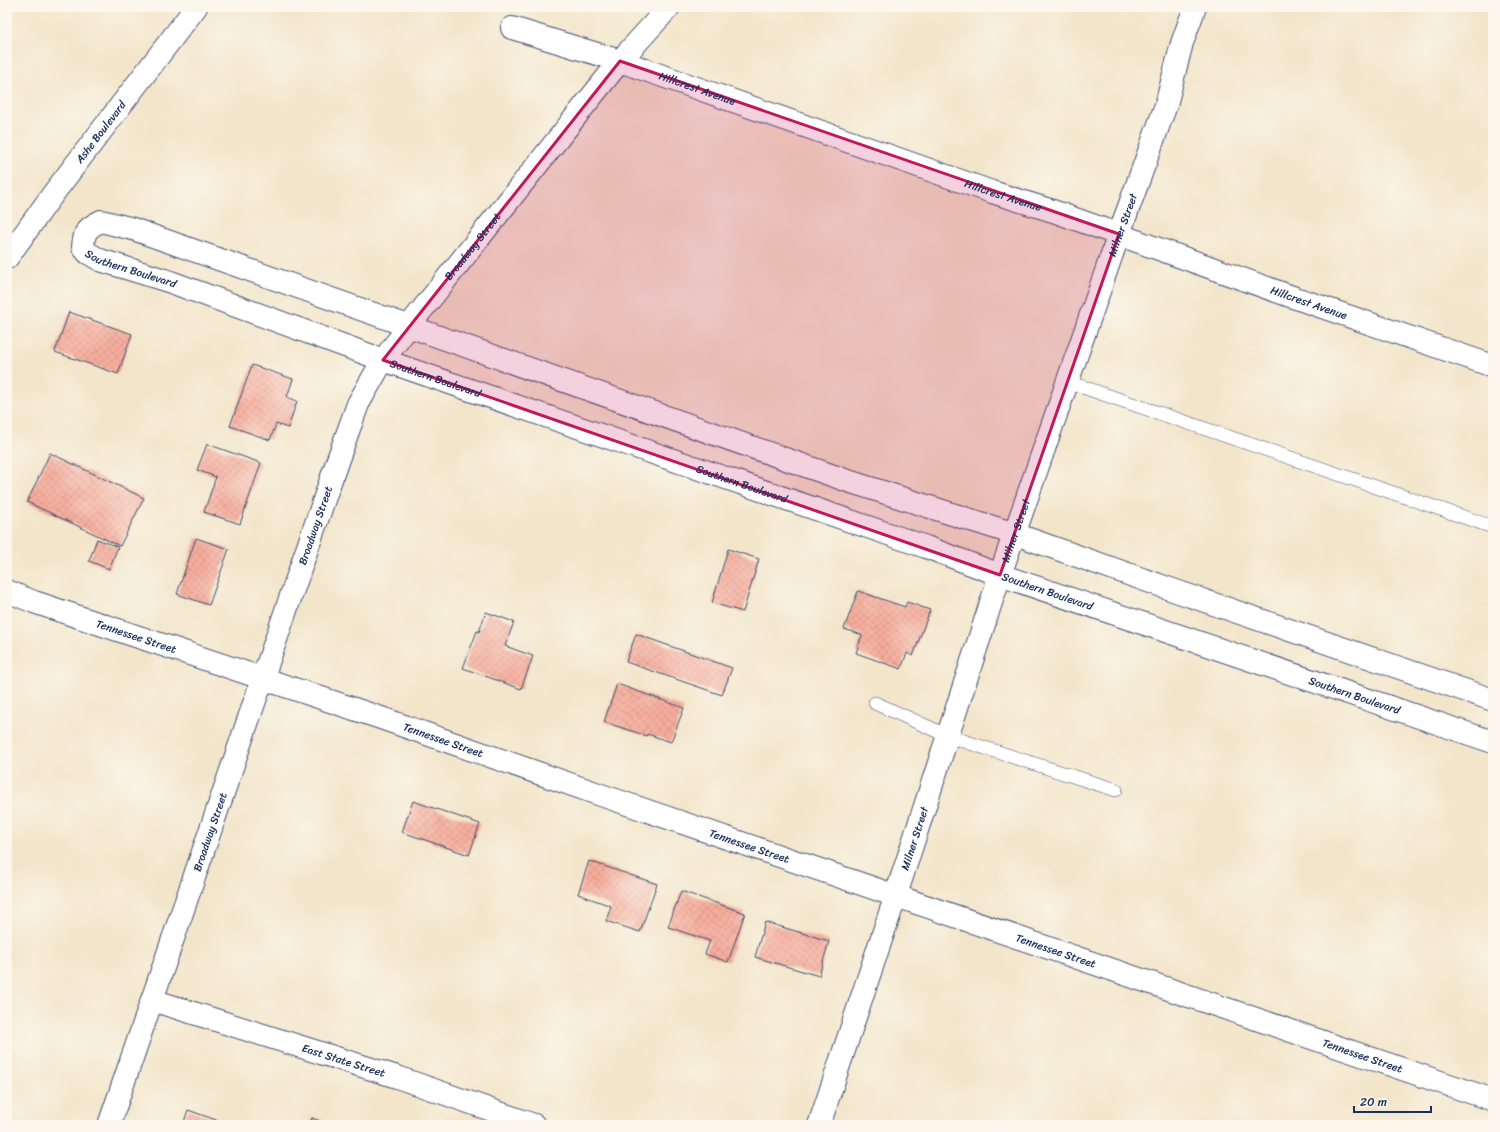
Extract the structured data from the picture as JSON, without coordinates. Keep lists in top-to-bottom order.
{
  "streets": {
    "street": [
      "Hillcrest Avenue",
      "Ashe Boulevard",
      "Milner Street",
      "Broadway Street",
      "Southern Boulevard",
      "Tennessee Street",
      "East State Street"
    ]
  },
  "crossings": [
    ["Hillcrest Avenue", "Milner Street"],
    ["Hillcrest Avenue", "Broadway Street"],
    ["Milner Street", "Southern Boulevard"],
    ["Milner Street", "Tennessee Street"],
    ["Broadway Street", "Southern Boulevard"],
    ["Broadway Street", "Tennessee Street"],
    ["Broadway Street", "East State Street"]
  ],
  "scale_bar": "20 m"
}
